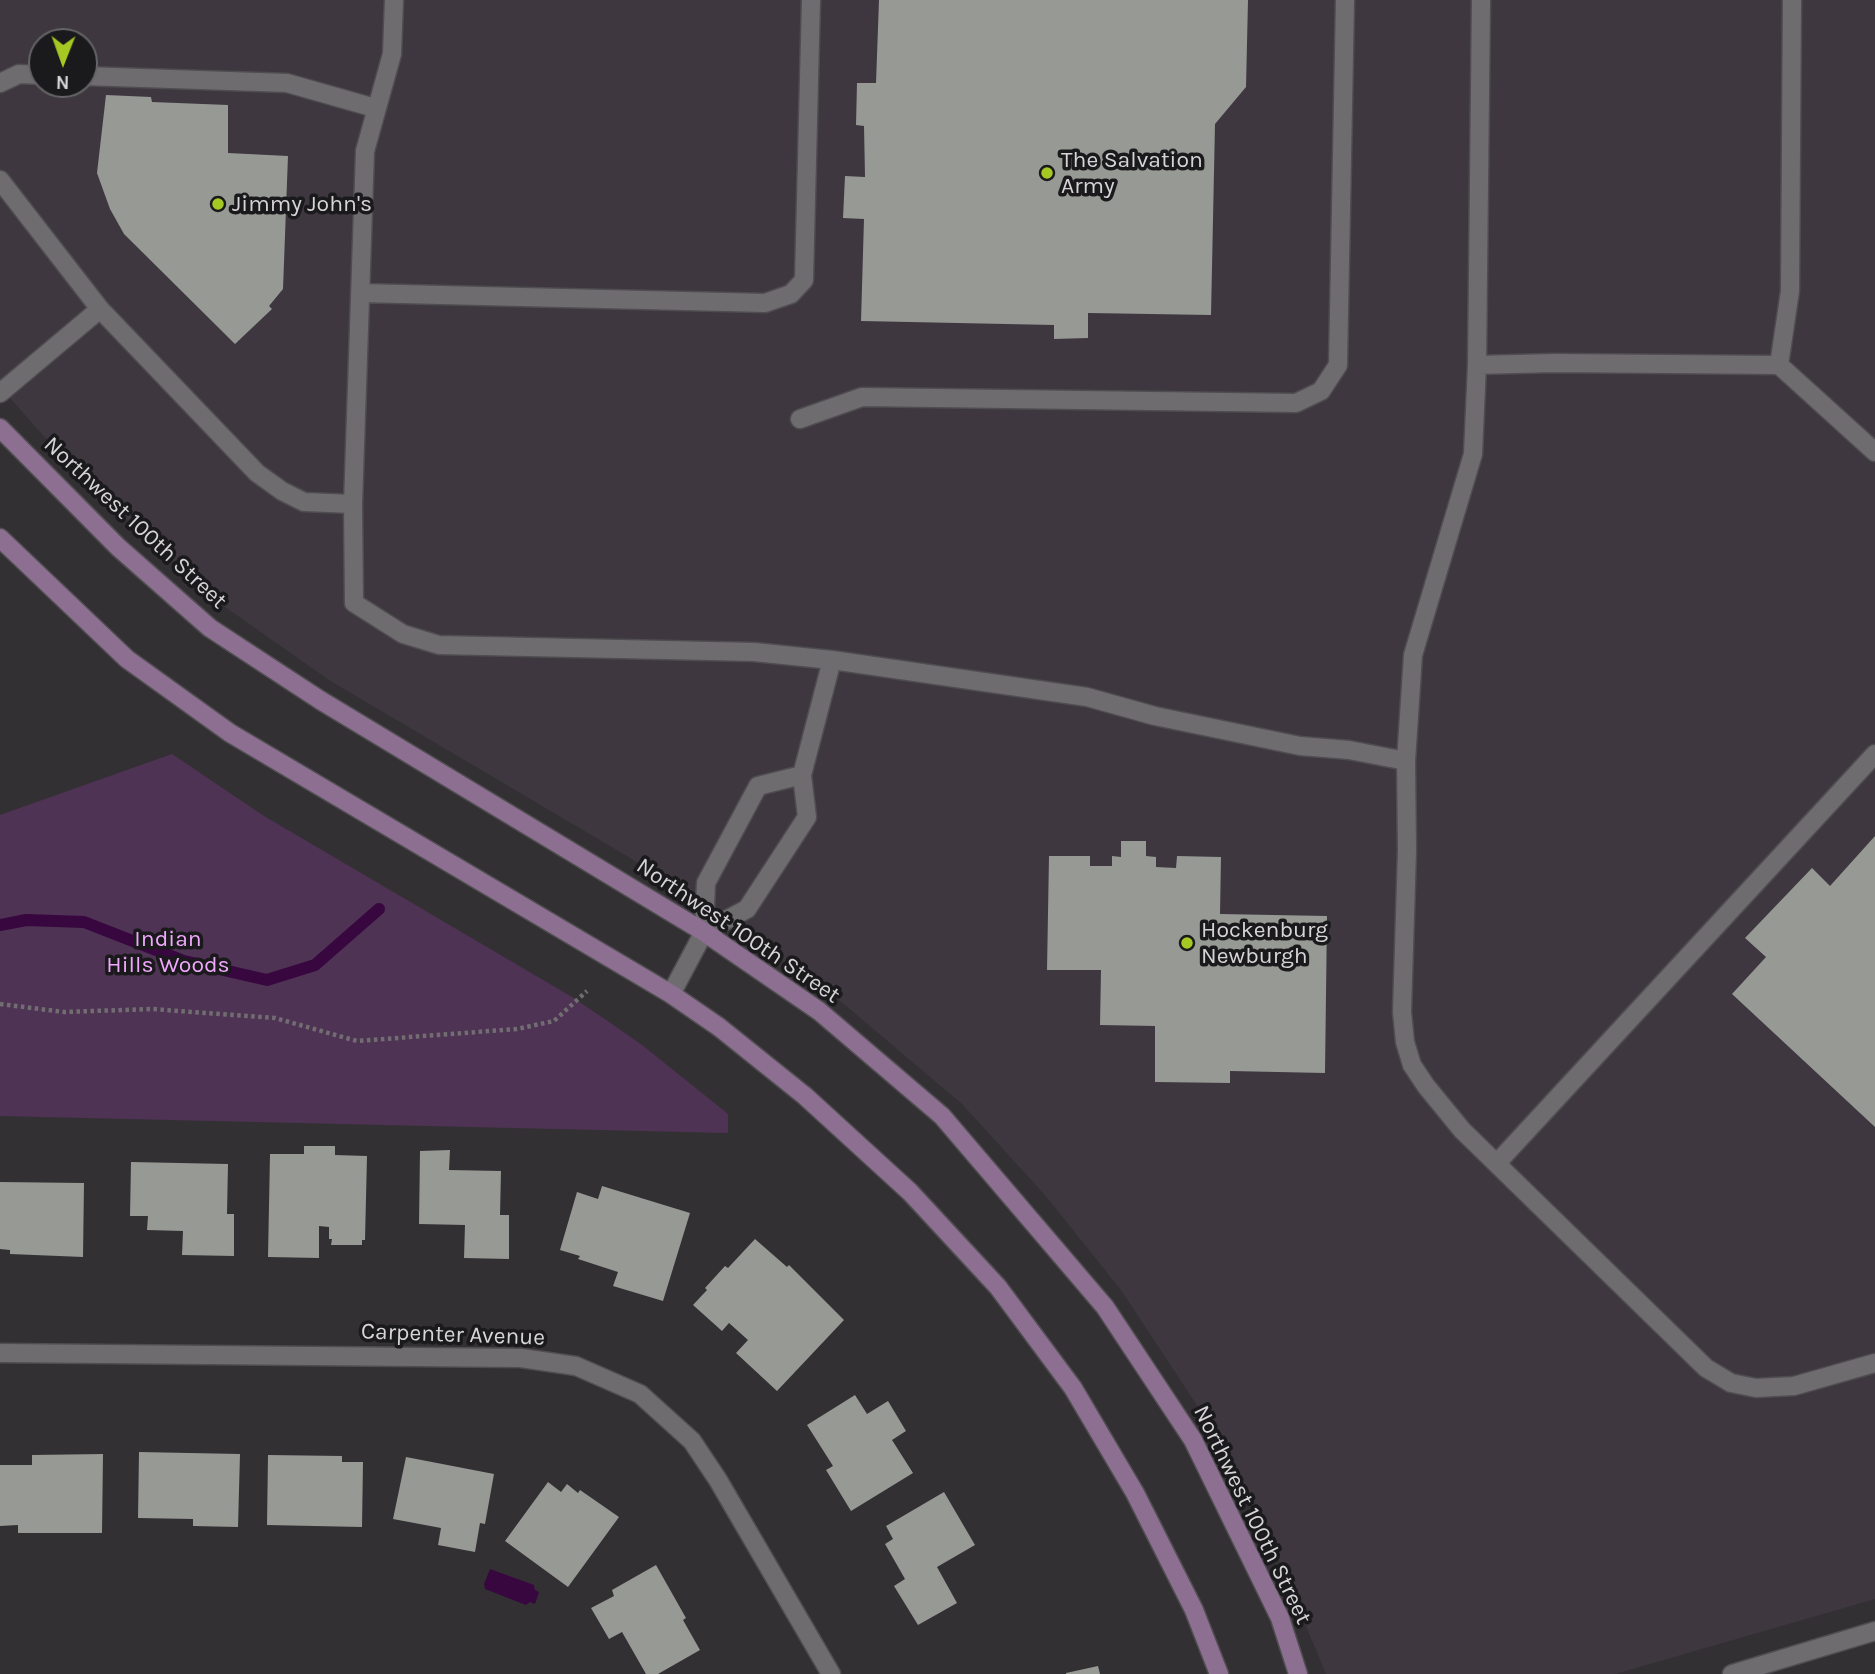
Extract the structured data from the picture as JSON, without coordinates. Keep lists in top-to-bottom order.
{
  "streets": {
    "main road": ["Northwest 100th Street"],
    "street": ["Carpenter Avenue"]
  },
  "parks": ["Indian Hills Woods"],
  "places": ["The Salvation Army", "Jimmy John's", "Hockenburg Newburgh"],
  "north": "bottom"
}
